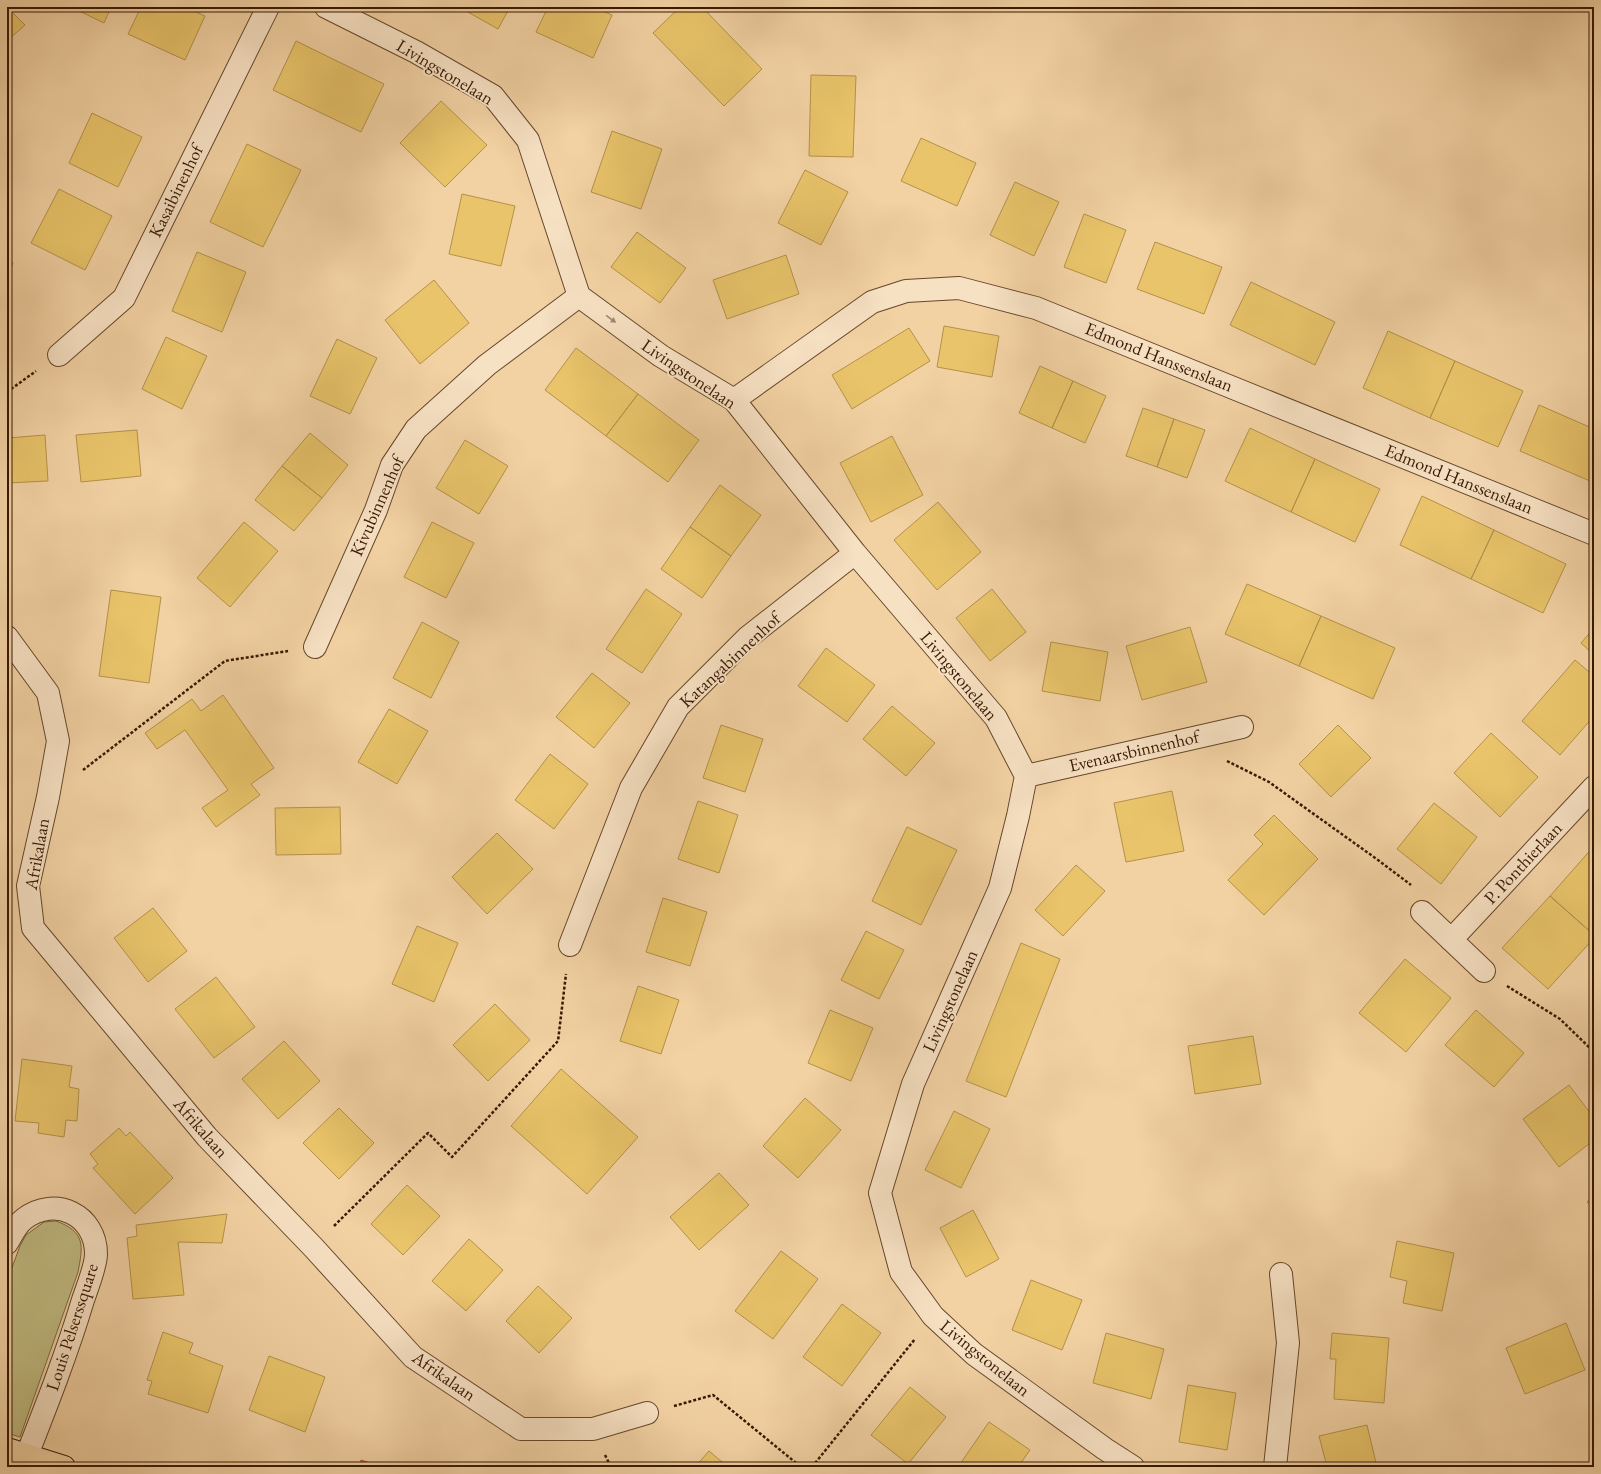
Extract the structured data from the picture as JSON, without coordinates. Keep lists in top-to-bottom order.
{
  "streets": {
    "street": [
      "Livingstonelaan",
      "Kasaibinenhof",
      "Edmond Hanssenslaan",
      "Kivubinnenhof",
      "Katangabinnenhof",
      "Evenaarsbinnenhof",
      "Afrikalaan",
      "P. Ponthierlaan",
      "Louis Pelserssquare"
    ]
  },
  "crossings": [
    ["Livingstonelaan", "Edmond Hanssenslaan"],
    ["Livingstonelaan", "Kivubinnenhof"],
    ["Livingstonelaan", "Katangabinnenhof"],
    ["Livingstonelaan", "Evenaarsbinnenhof"]
  ]
}
